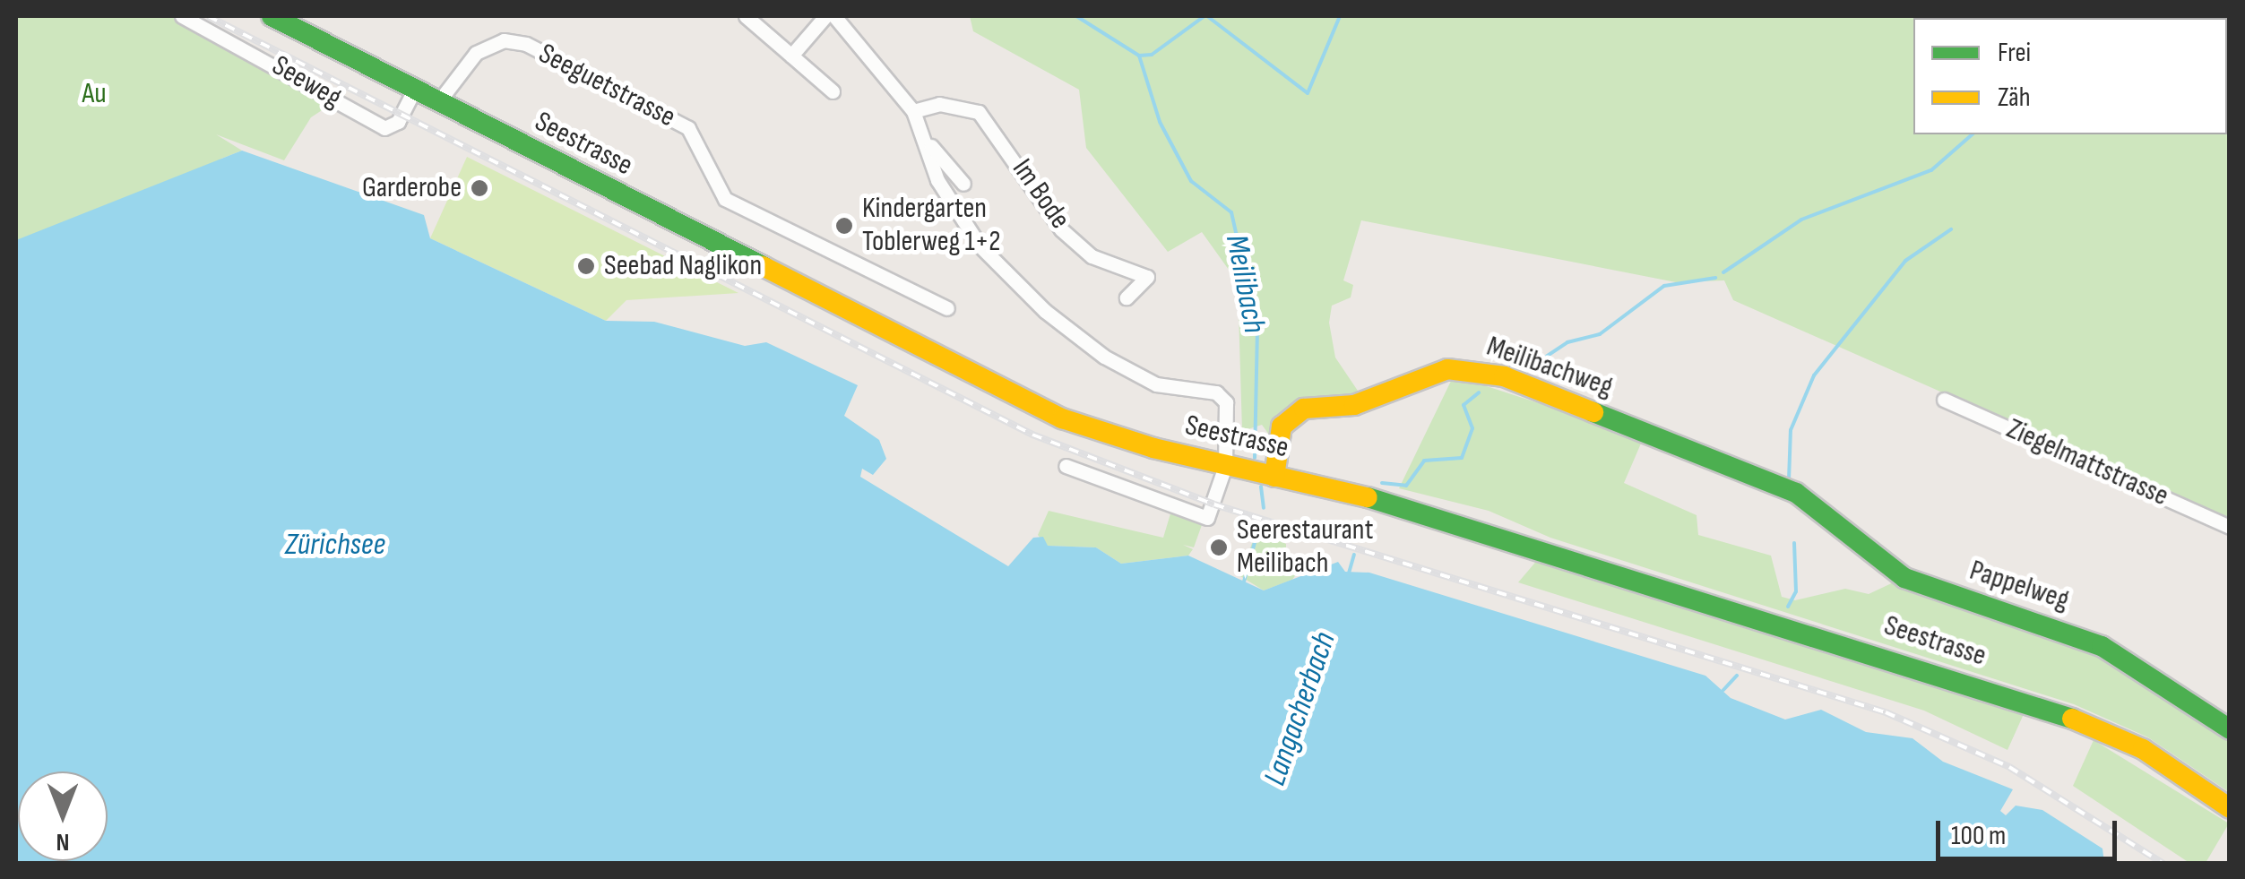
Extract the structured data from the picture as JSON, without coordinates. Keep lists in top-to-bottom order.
{
  "streets": {
    "main road": ["Seestrasse", "Meilibachweg", "Pappelweg"],
    "street": [
      "Seeweg",
      "Seeguetstrasse",
      "Im Bode",
      "Ziegelmattstrasse"
    ]
  },
  "crossings": [
    ["Seeweg", "Seestrasse"],
    ["Seeguetstrasse", "Seestrasse"],
    ["Seestrasse", "Meilibachweg"],
    ["Meilibachweg", "Pappelweg"]
  ],
  "water": ["Meilibach", "Zürichsee", "Langacherbach"],
  "parks": ["Au"],
  "places": [
    "Garderobe",
    "Kindergarten Toblerweg 1+2",
    "Seebad Naglikon",
    "Seerestaurant Meilibach"
  ],
  "legend": ["Frei", "Zäh"],
  "scale_bar": "100 m",
  "north": "bottom"
}
